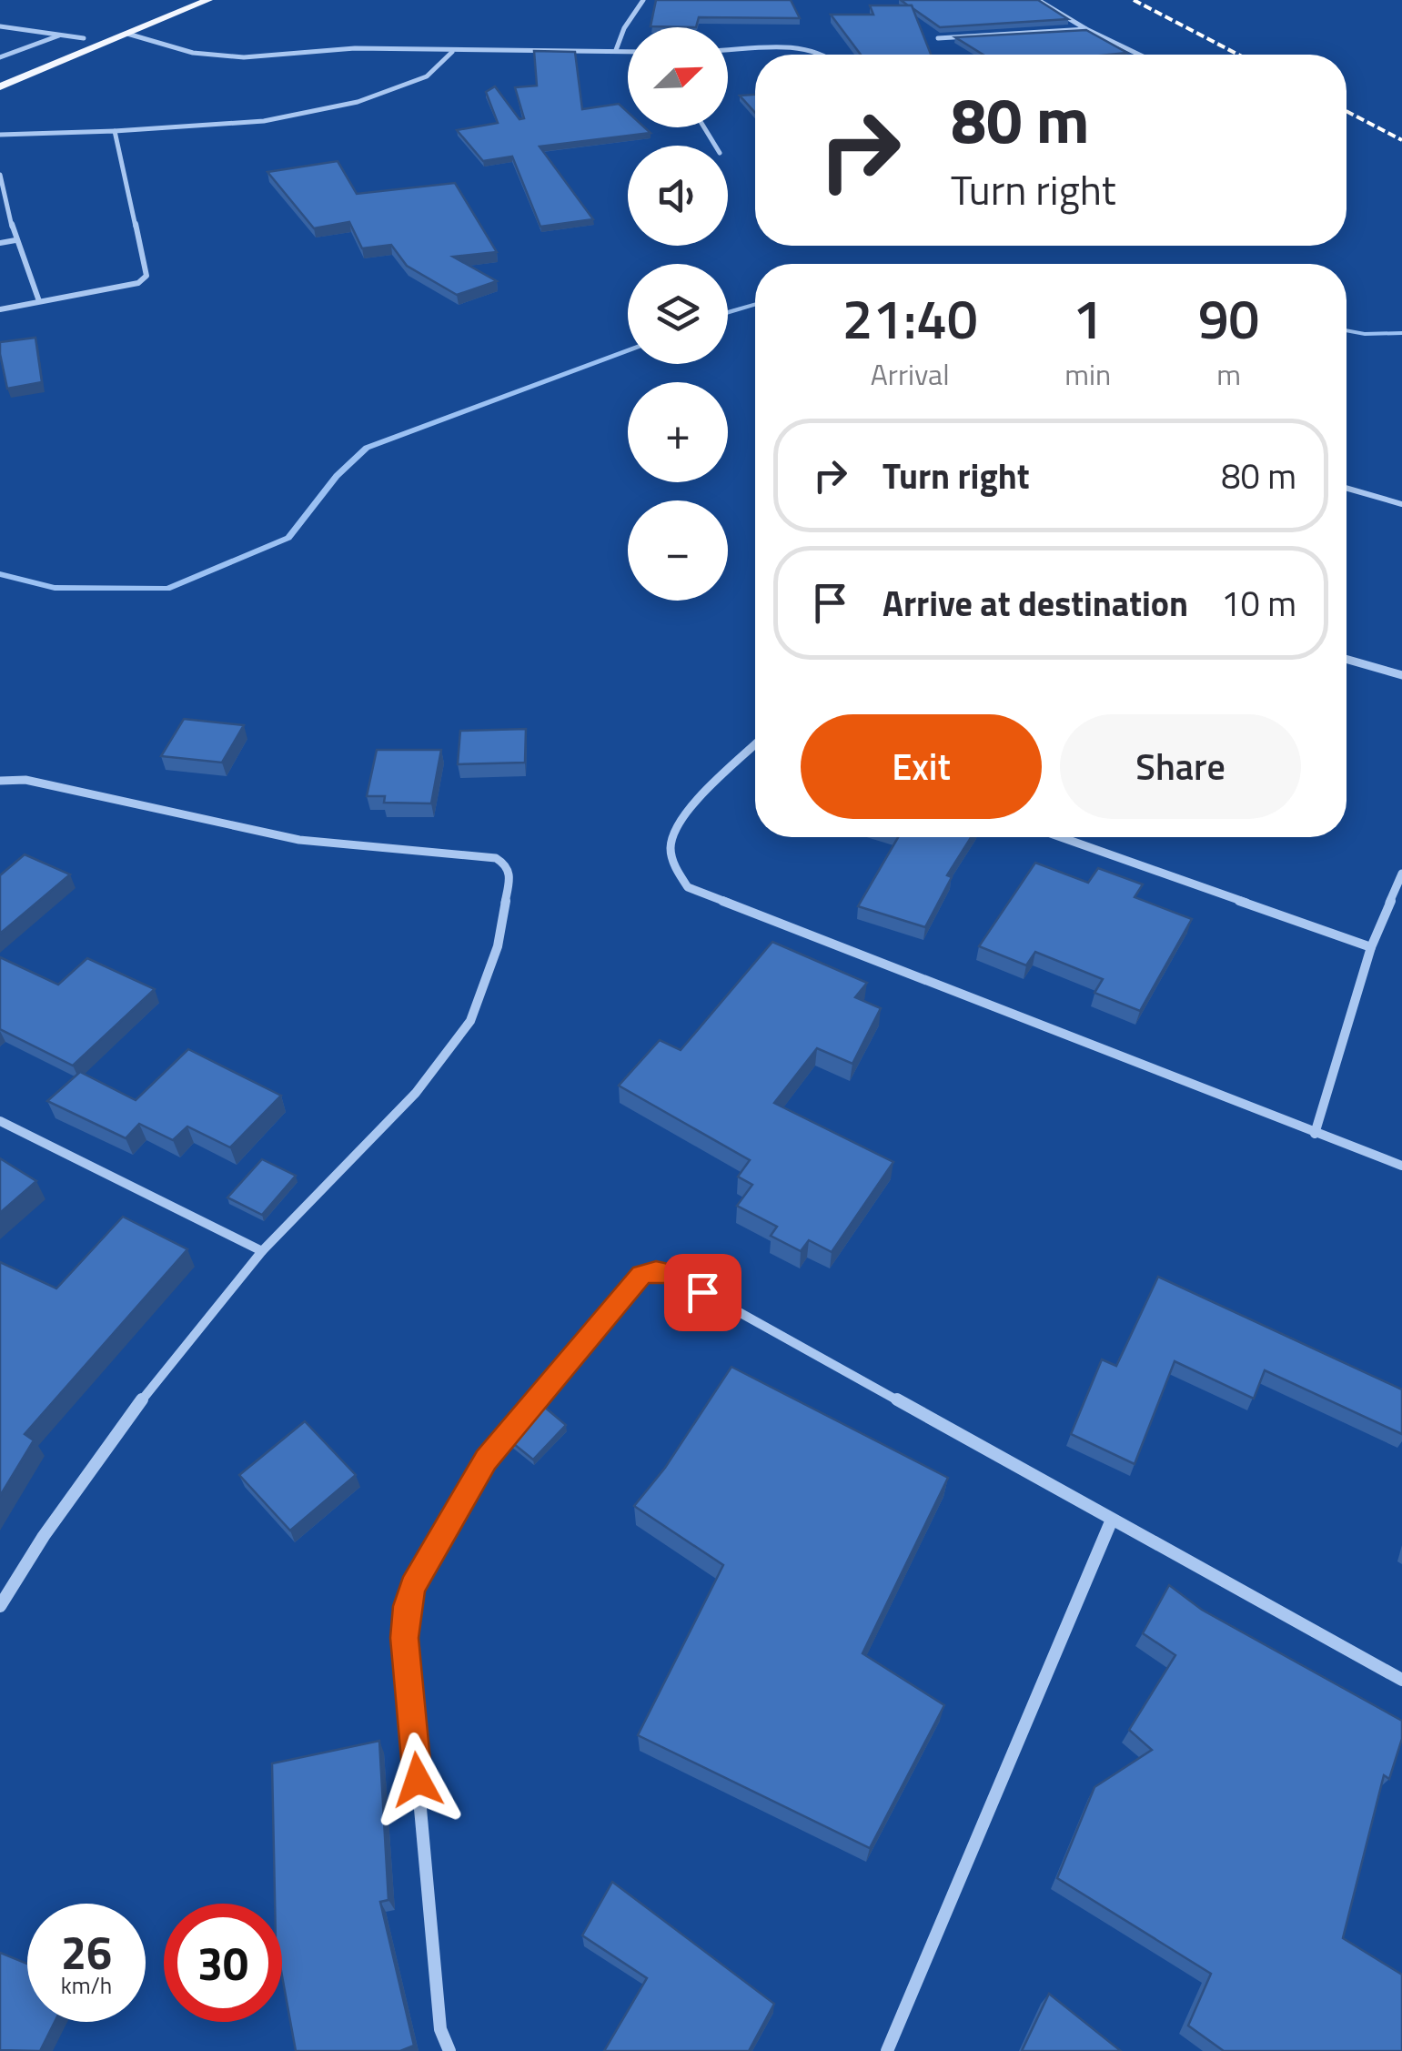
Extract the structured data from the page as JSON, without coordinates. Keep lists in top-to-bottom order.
{
  "north": "top right",
  "page": {
    "map_buttons": ["+", "−"],
    "turn": ["80 m", "Turn right"],
    "eta": [
      "21:40",
      "Arrival",
      "1",
      "min",
      "90",
      "m"
    ],
    "list": [
      {
        "name": "Turn right",
        "value": "80 m"
      },
      {
        "name": "Arrive at destination",
        "value": "10 m"
      }
    ],
    "buttons": ["Exit", "Share"],
    "speed": "26 km/h",
    "limit": "30"
  }
}
